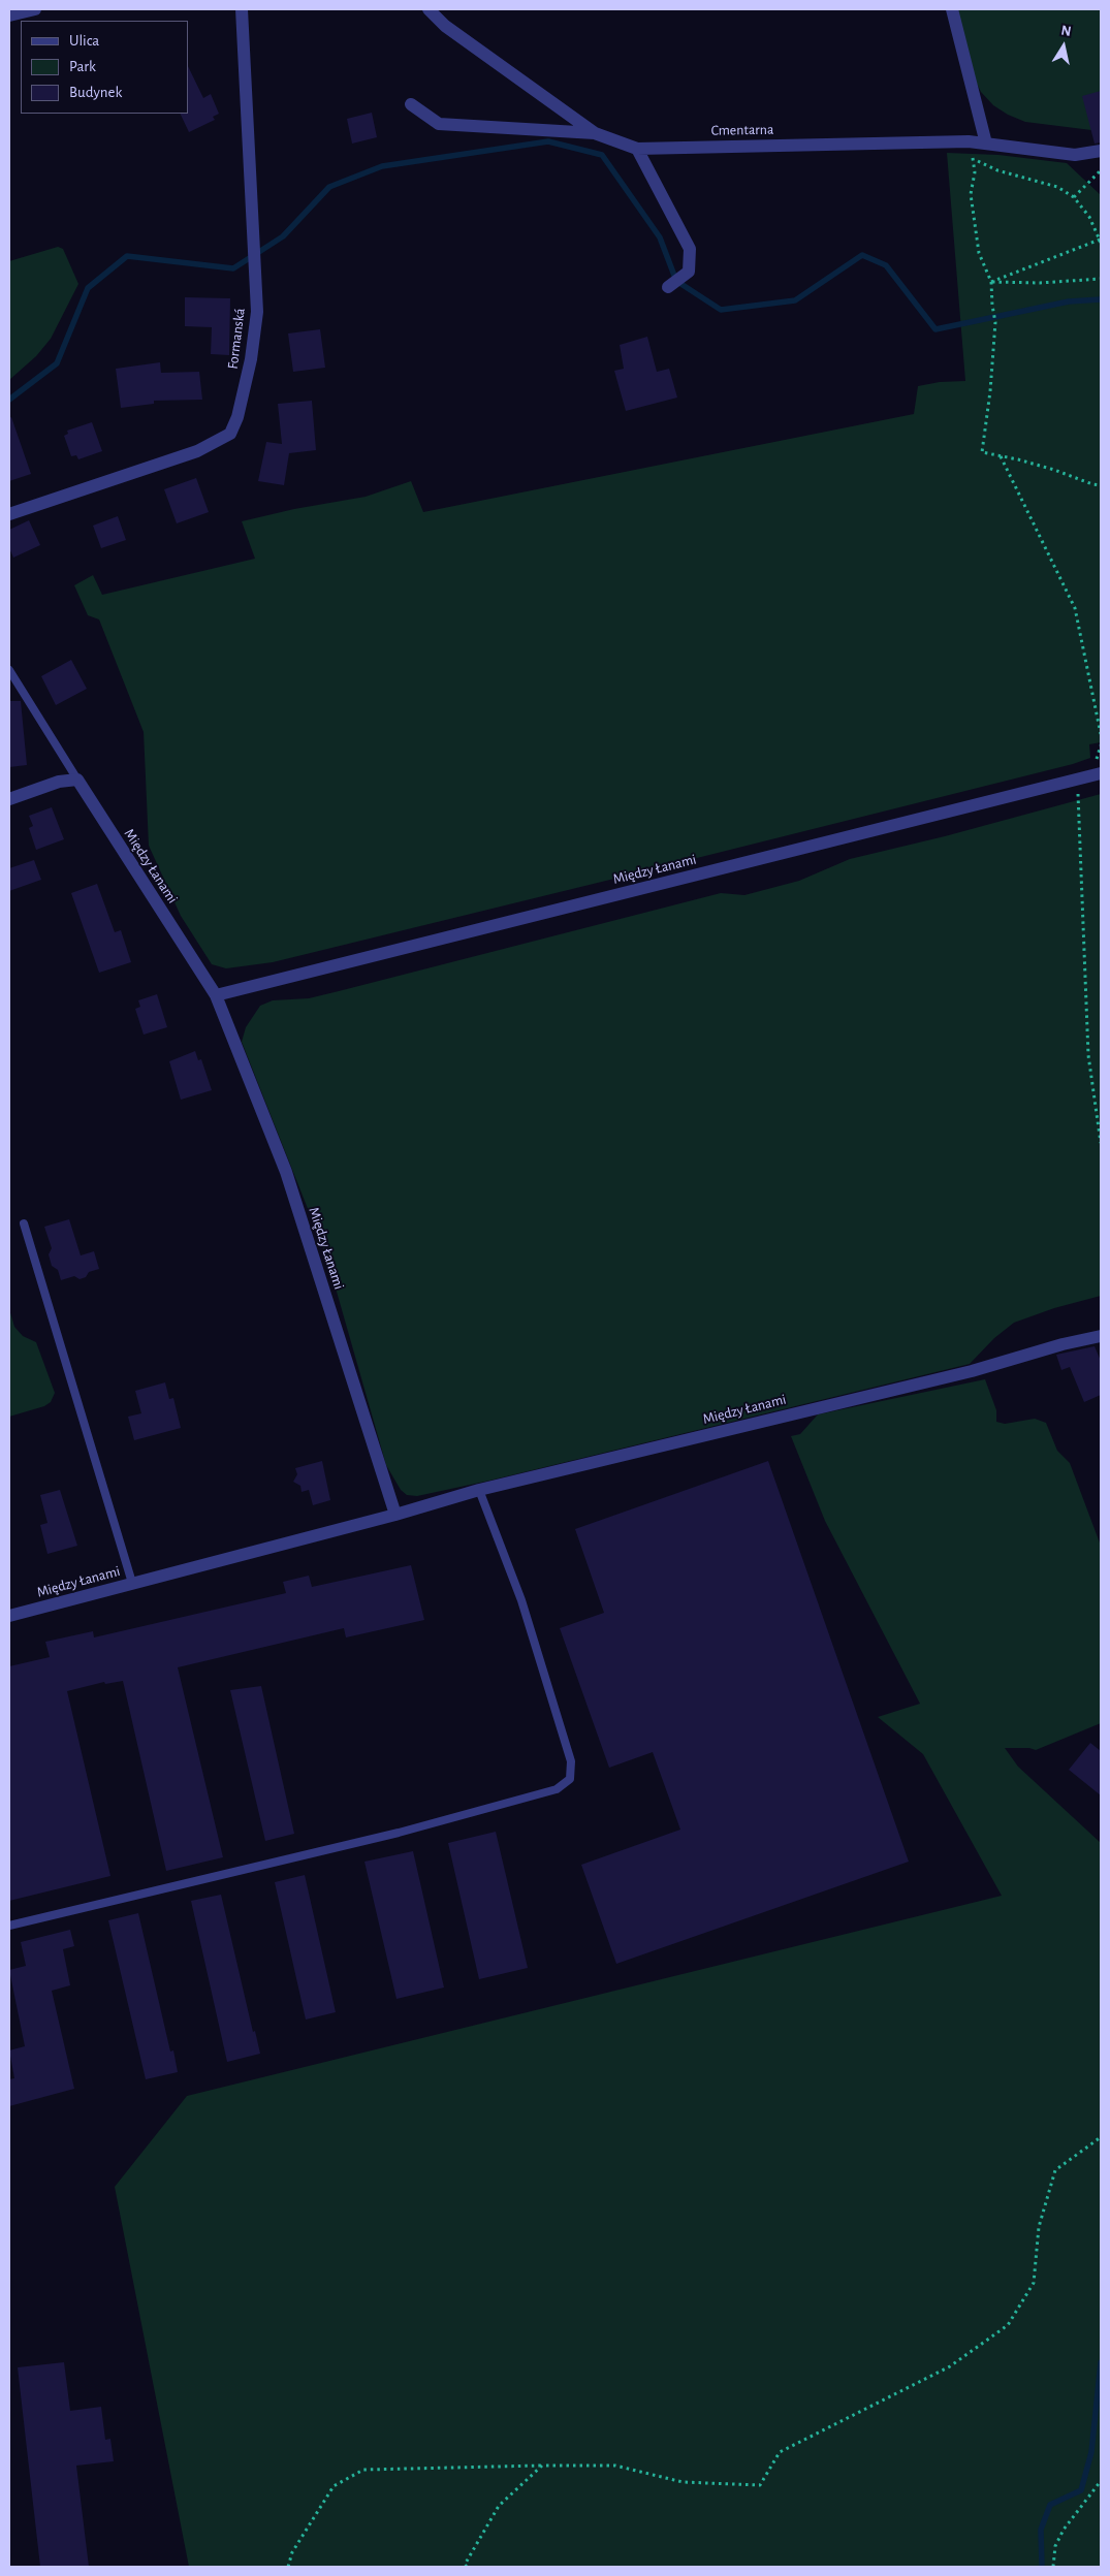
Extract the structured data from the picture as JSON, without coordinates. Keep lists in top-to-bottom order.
{
  "streets": {
    "street": ["Cmentarna", "Formanská", "Między Łanami"]
  },
  "legend": ["Ulica", "Park", "Budynek"],
  "north": "top"
}
